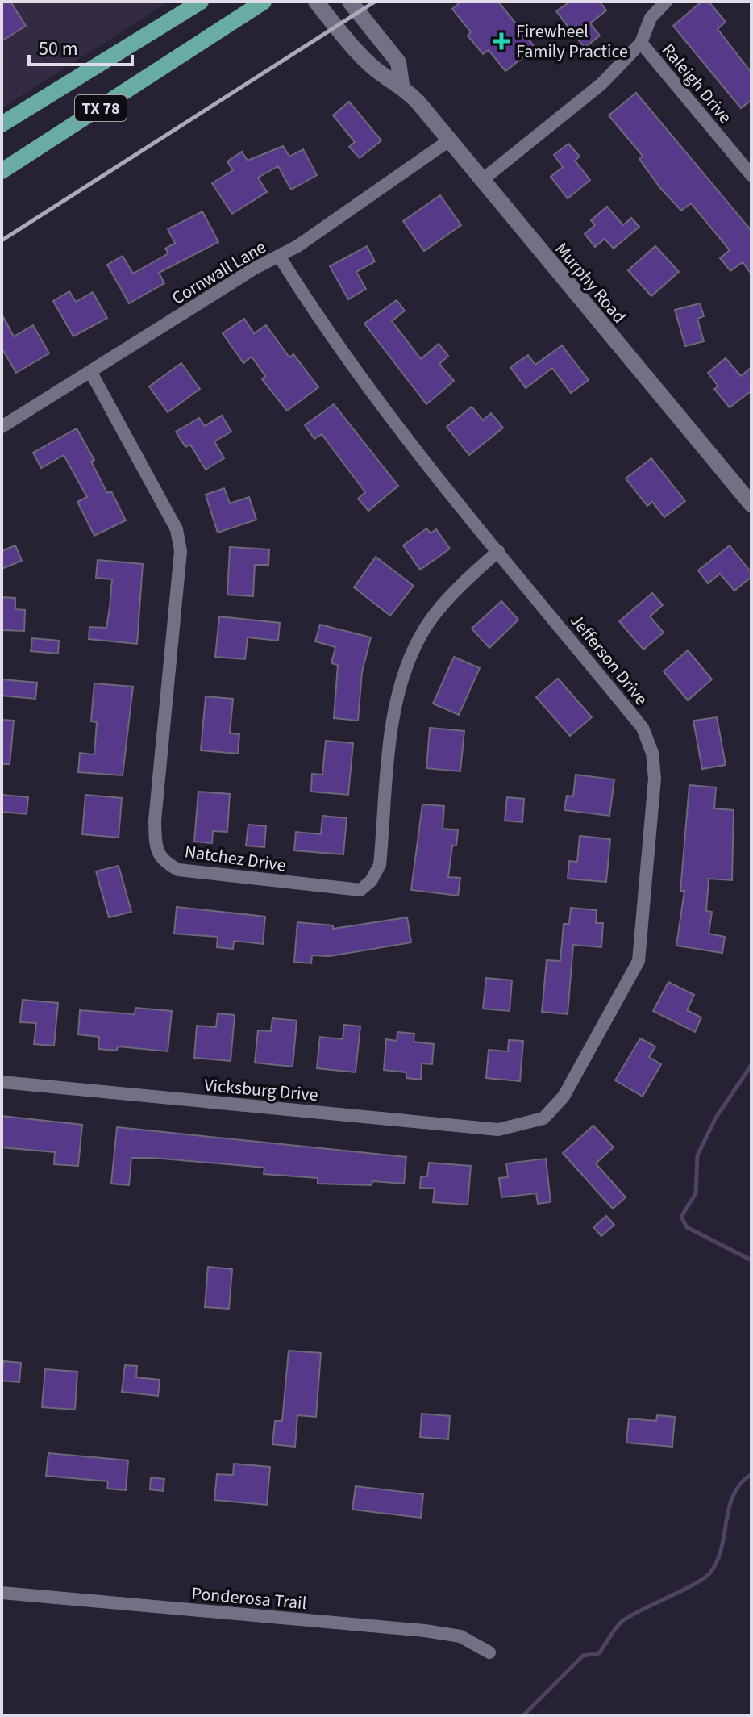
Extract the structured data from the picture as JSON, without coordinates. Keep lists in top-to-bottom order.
{
  "streets": {
    "main road": ["TX 78", "Murphy Road"],
    "street": [
      "Raleigh Drive",
      "Cornwall Lane",
      "Jefferson Drive",
      "Natchez Drive",
      "Vicksburg Drive",
      "Ponderosa Trail"
    ]
  },
  "crossings": [
    ["Cornwall Lane", "Murphy Road"],
    ["Cornwall Lane", "Jefferson Drive"],
    ["Cornwall Lane", "Natchez Drive"],
    ["Jefferson Drive", "Natchez Drive"],
    ["Jefferson Drive", "Vicksburg Drive"]
  ],
  "places": {
    "health": ["Firewheel Family Practice"]
  },
  "scale_bar": "50 m"
}
